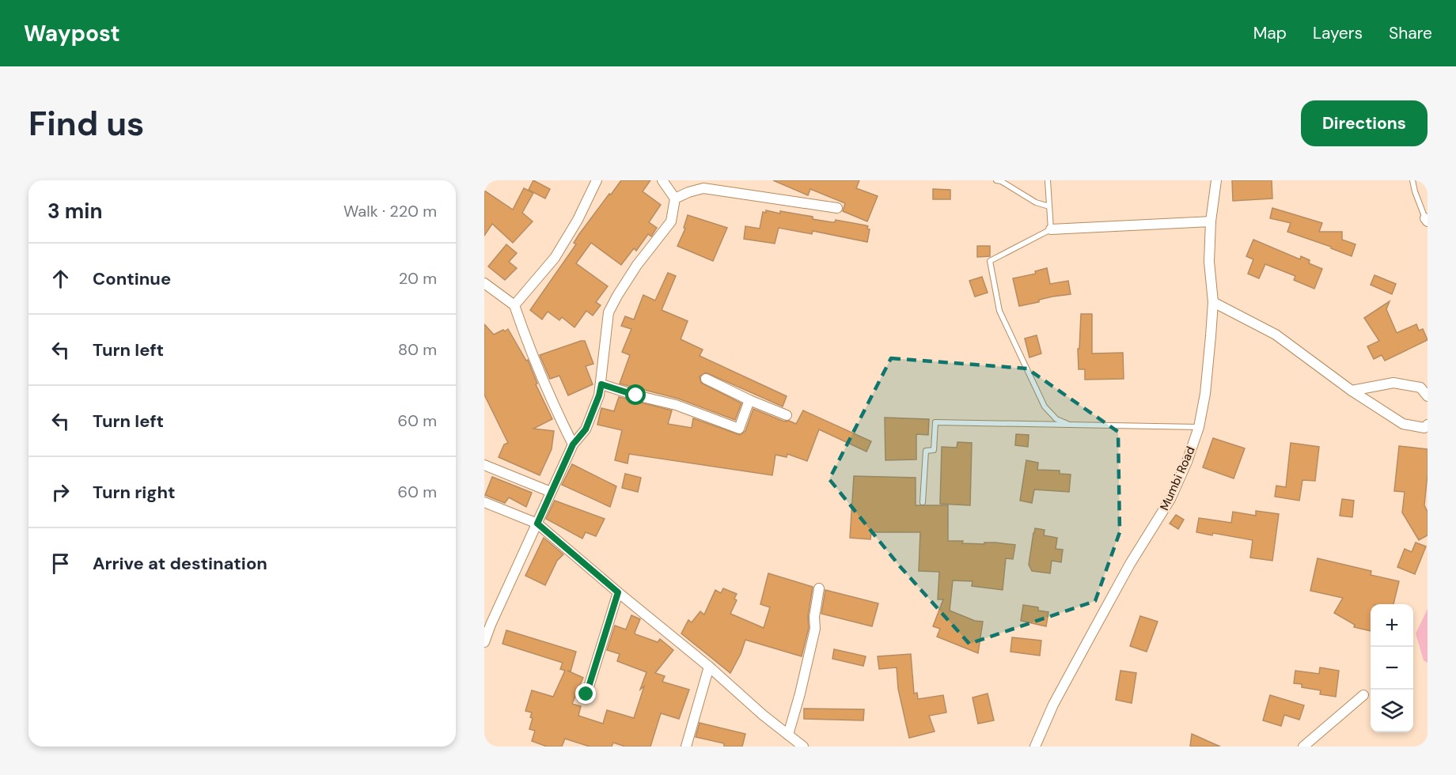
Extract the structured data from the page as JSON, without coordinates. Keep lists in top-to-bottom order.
{
  "streets": {
    "street": ["Mumbi Road"]
  },
  "page": {
    "header": "Waypost",
    "nav": ["Map", "Layers", "Share"],
    "buttons": "Directions",
    "title": "Find us",
    "heading": ["3 min", "Walk · 220 m"],
    "list": [
      ["Continue", "20 m"],
      ["Turn left", "80 m"],
      ["Turn left", "60 m"],
      ["Turn right", "60 m"],
      "Arrive at destination"
    ],
    "map_buttons": ["+", "−"]
  }
}
